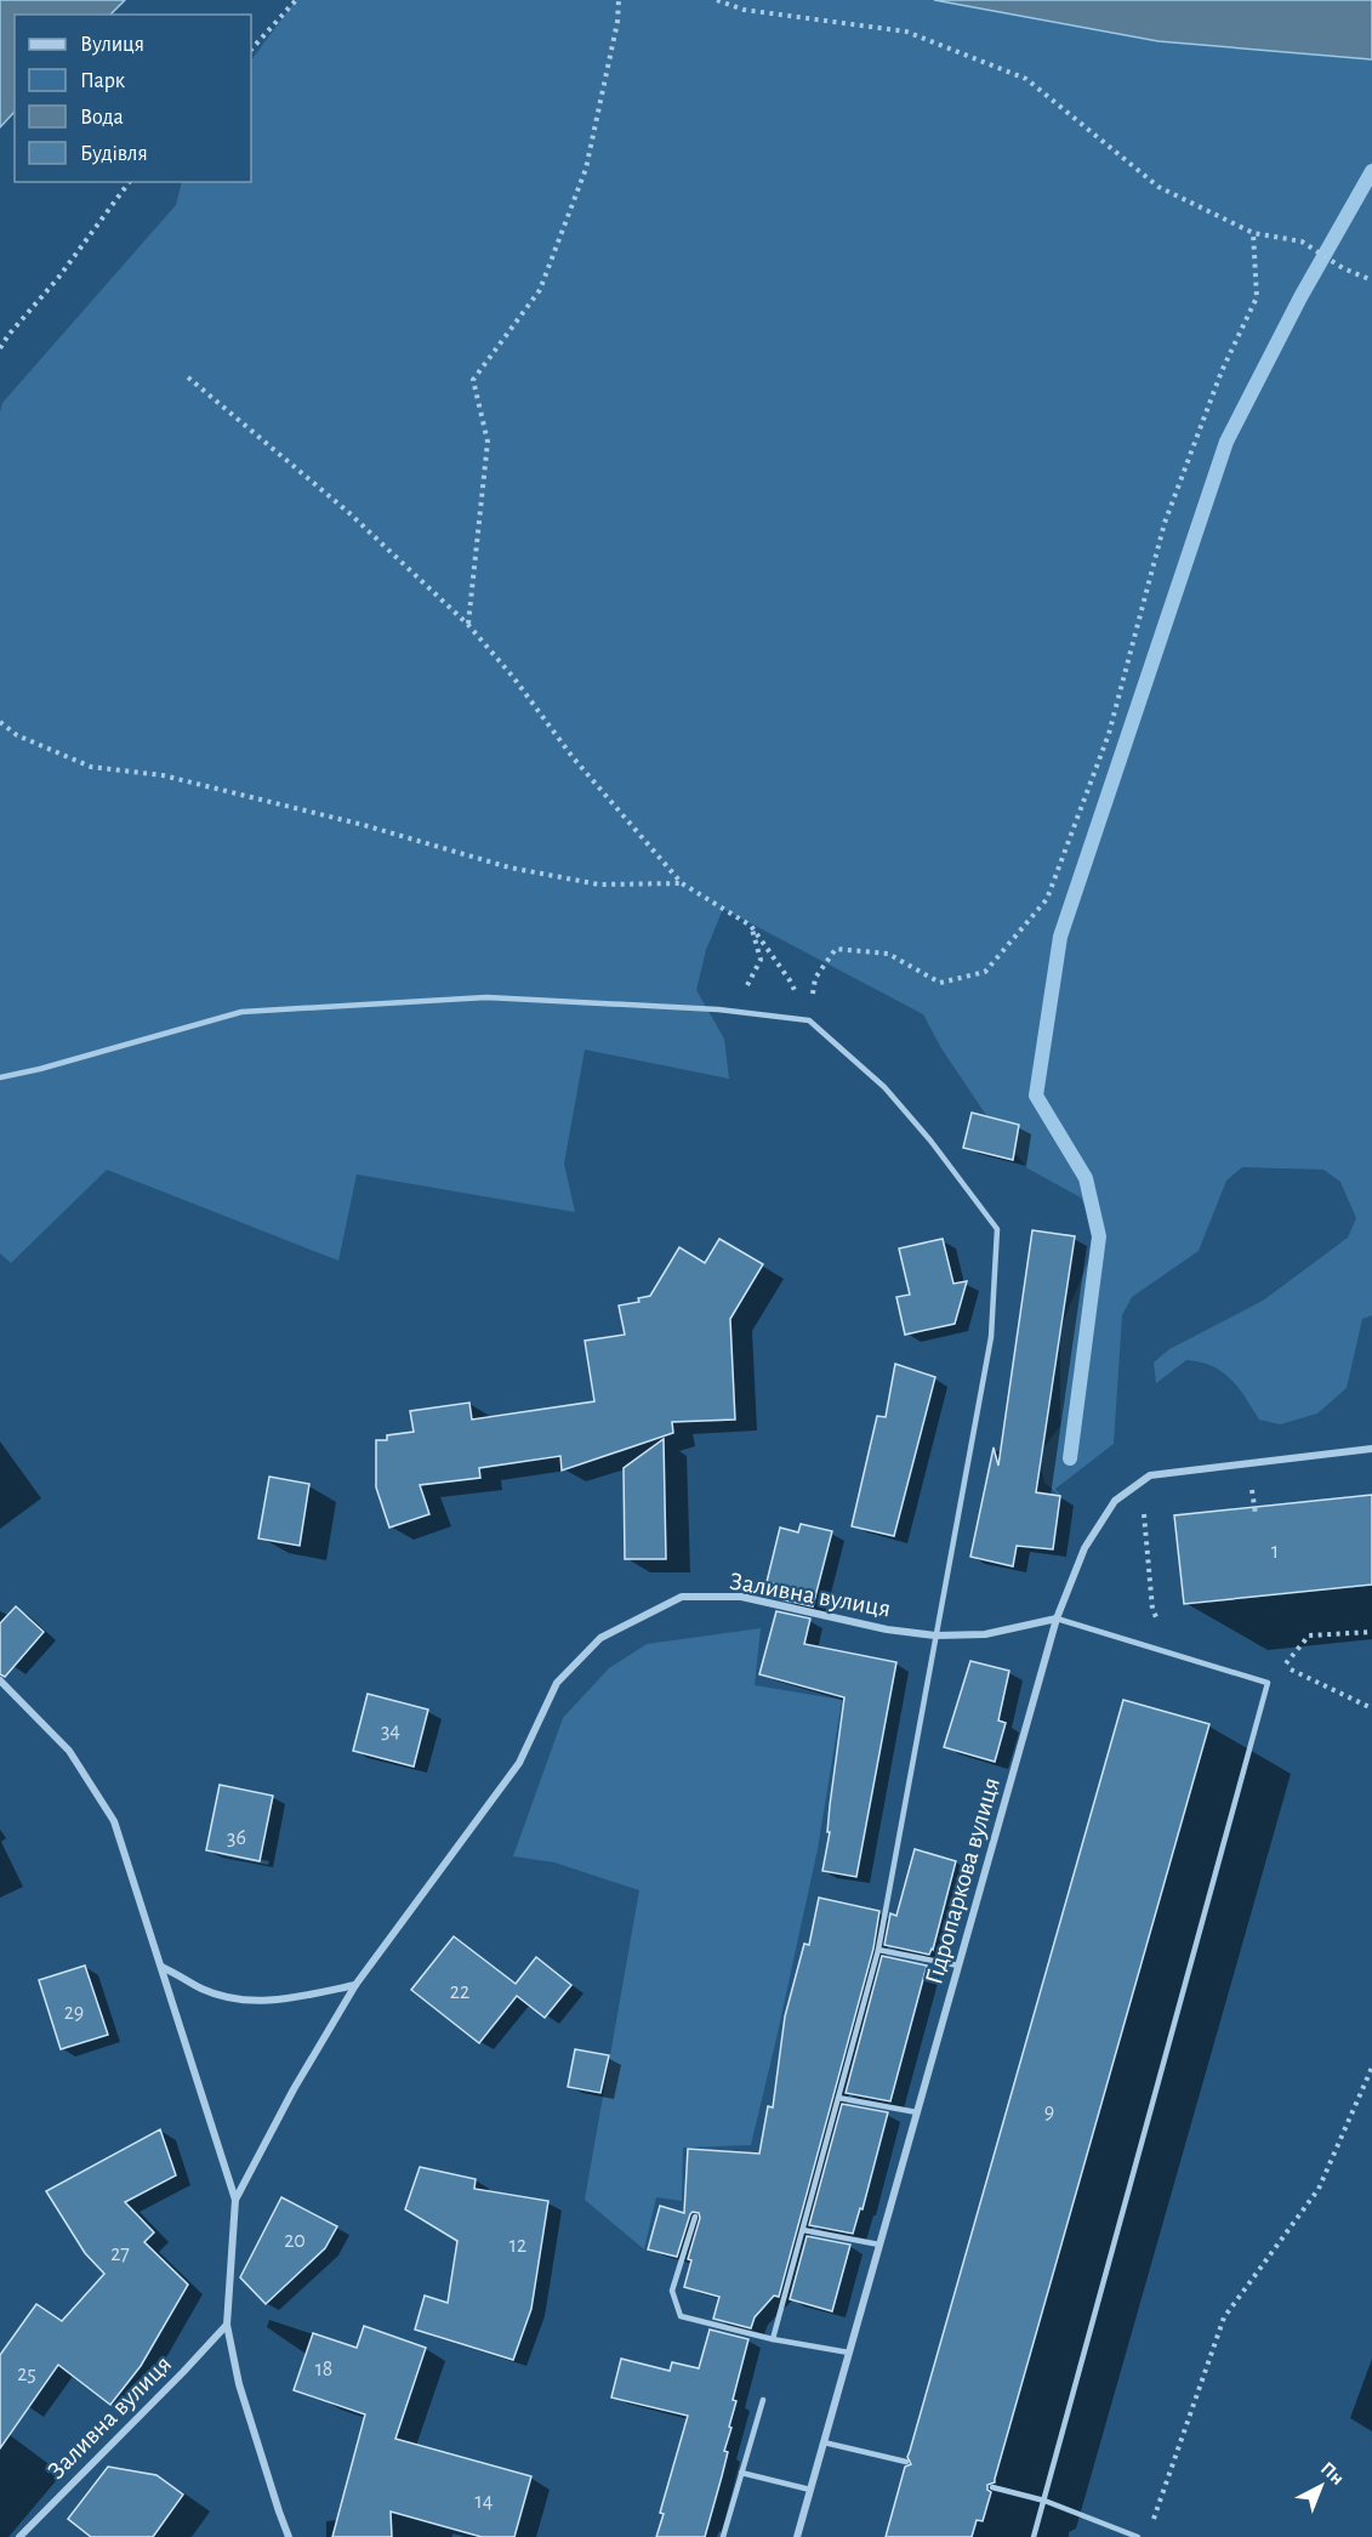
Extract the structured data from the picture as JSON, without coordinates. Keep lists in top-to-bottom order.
{
  "streets": {
    "street": ["Заливна вулиця", "Гідропаркова вулиця"]
  },
  "crossings": [
    ["Заливна вулиця", "Гідропаркова вулиця"]
  ],
  "house_numbers": [
    "1",
    "34",
    "36",
    "22",
    "29",
    "9",
    "20",
    "12",
    "27",
    "18",
    "25",
    "14"
  ],
  "legend": [
    "Вулиця",
    "Парк",
    "Вода",
    "Будівля"
  ],
  "north": "top right"
}
